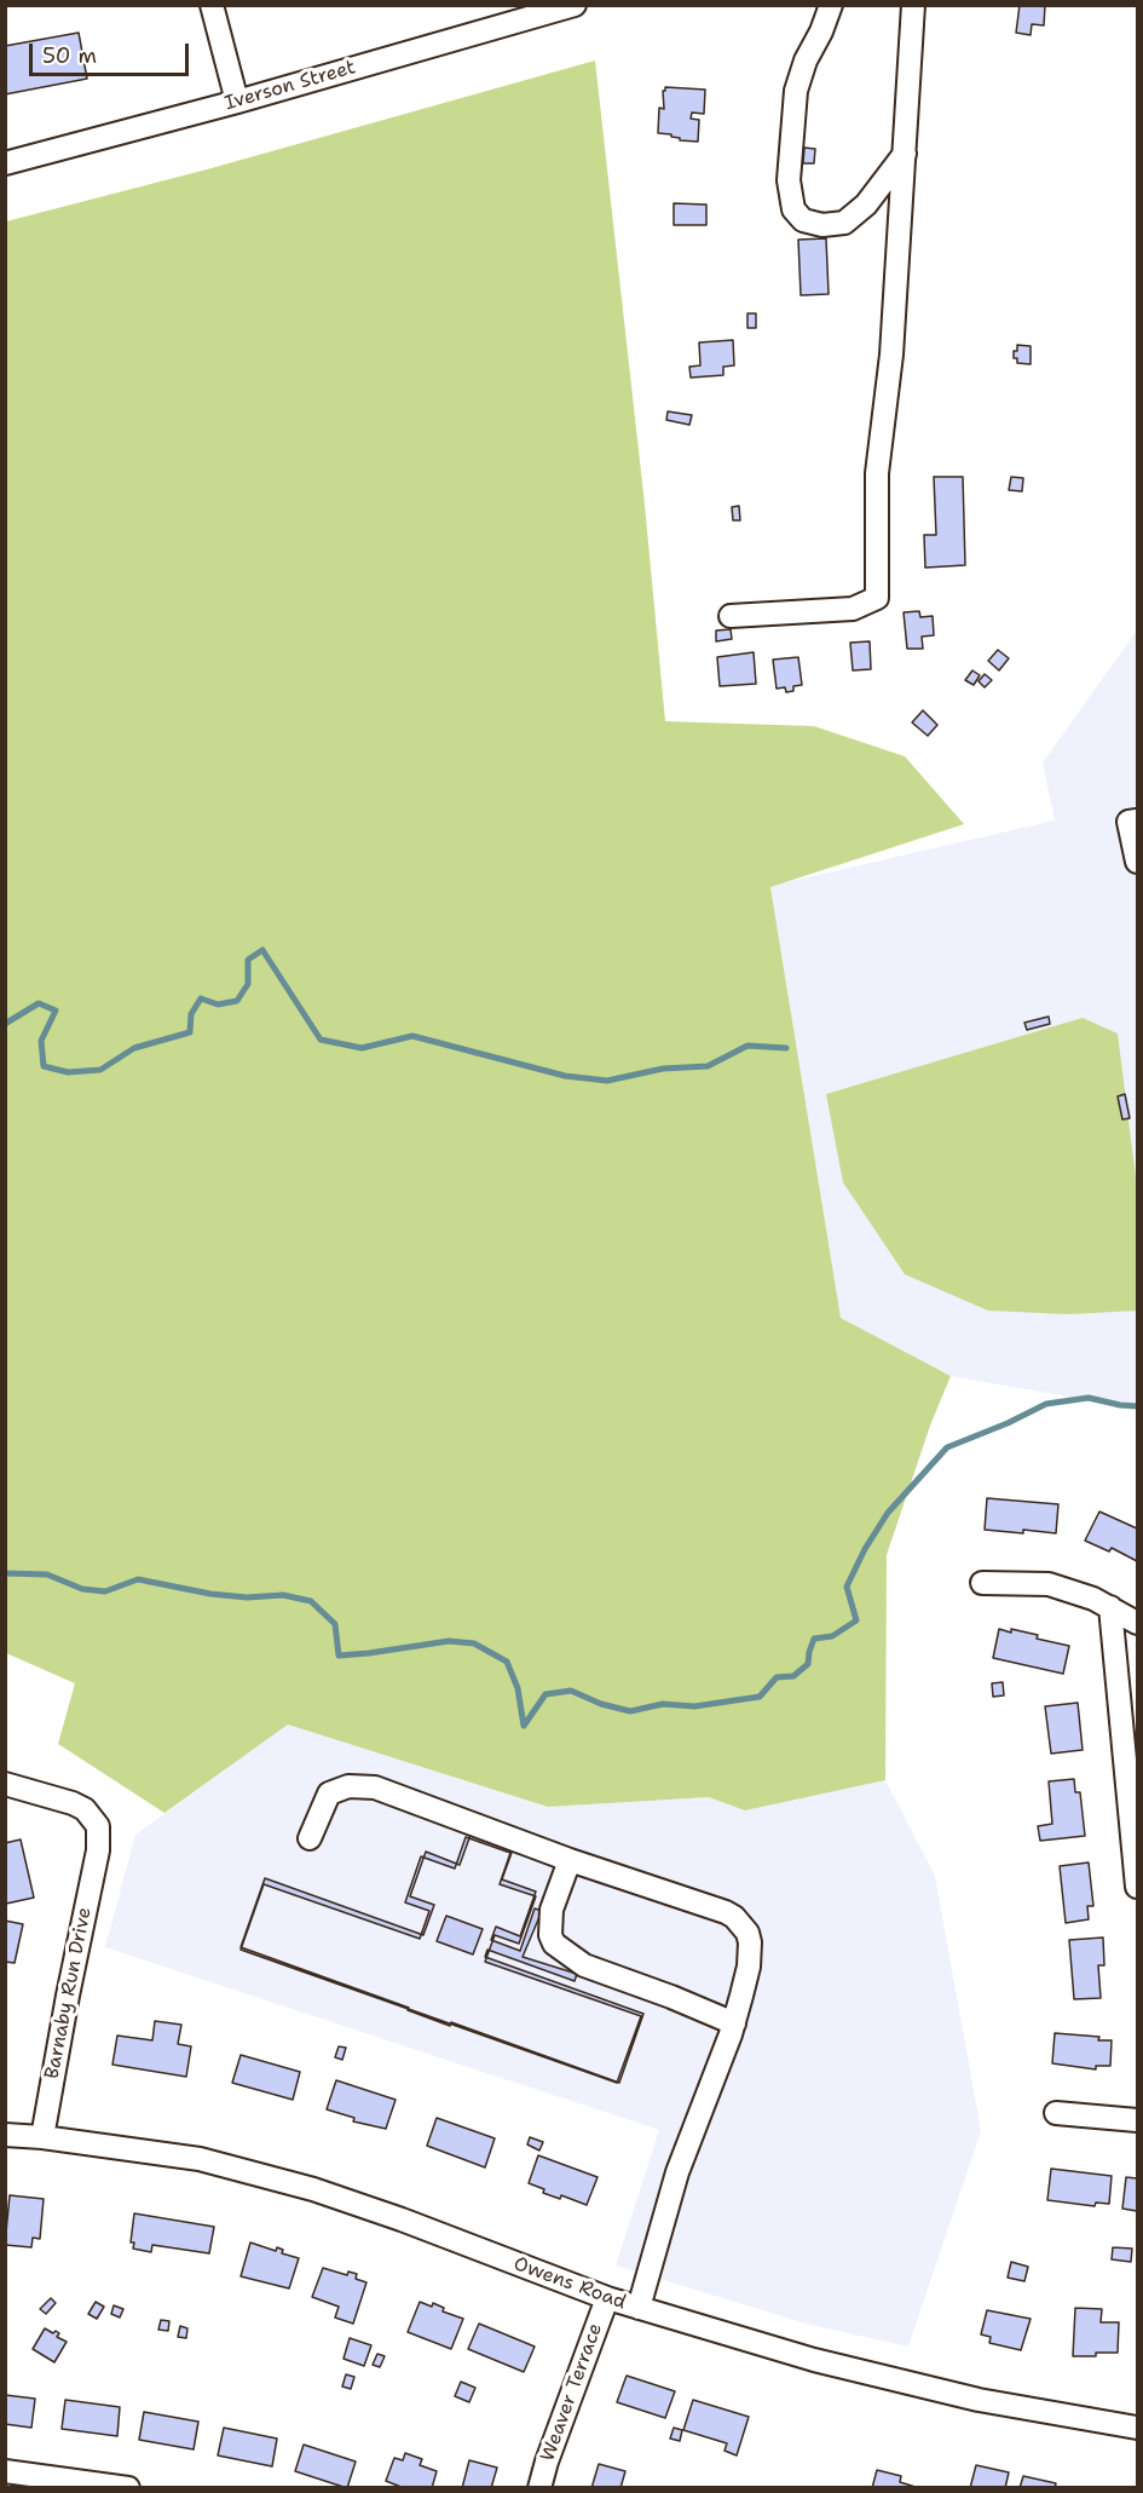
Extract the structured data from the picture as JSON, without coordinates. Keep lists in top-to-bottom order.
{
  "streets": {
    "street": [
      "Iverson Street",
      "Barnaby Run Drive",
      "Owens Road",
      "Weaver Terrace"
    ]
  },
  "crossings": [
    ["Barnaby Run Drive", "Owens Road"],
    ["Owens Road", "Weaver Terrace"]
  ],
  "scale_bar": "50 m"
}
